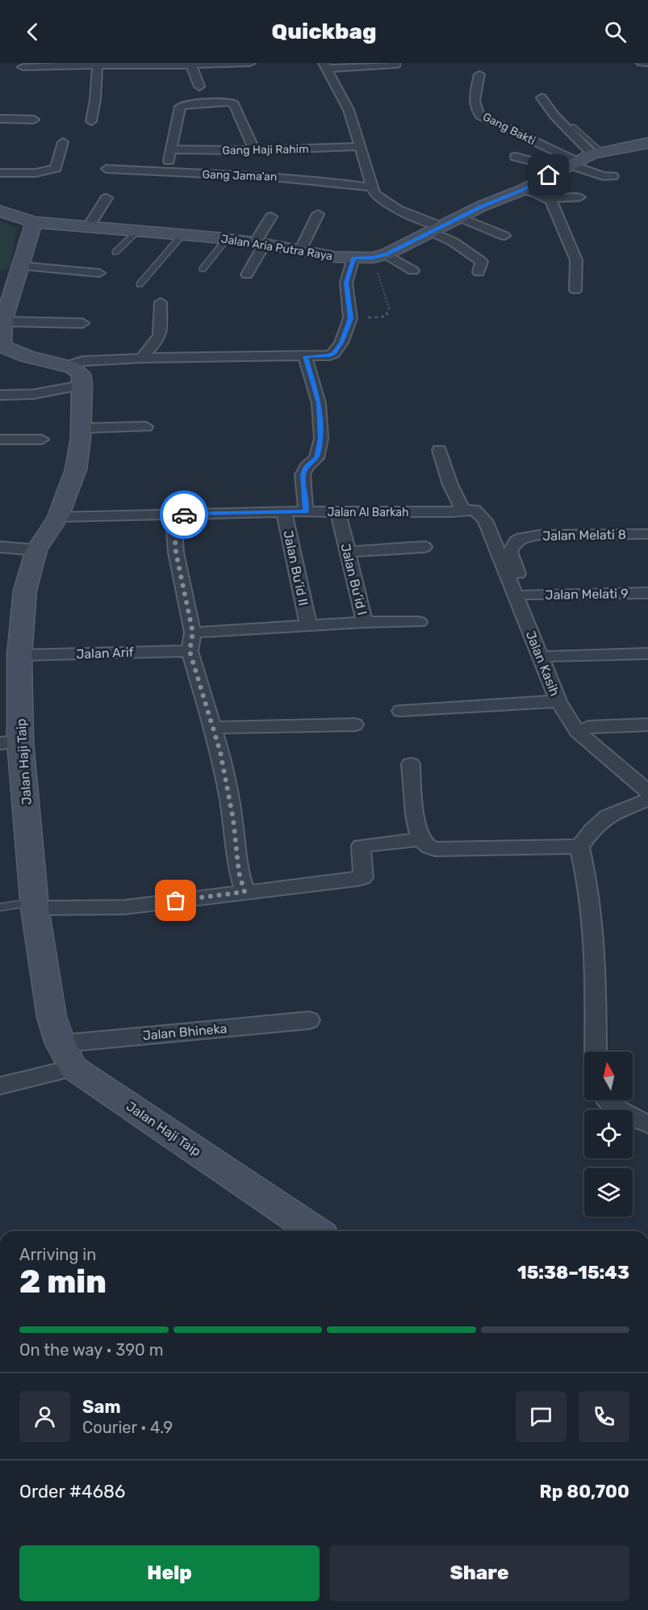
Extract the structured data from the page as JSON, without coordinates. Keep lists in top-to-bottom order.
{
  "streets": {
    "street": [
      "Gang Bakti",
      "Gang Haji Rahim",
      "Gang Jama’an",
      "Jalan Aria Putra Raya",
      "Jalan Al Barkah",
      "Jalan Melati 8",
      "Jalan Bu’id II",
      "Jalan Bu’id I",
      "Jalan Melati 9",
      "Jalan Arif",
      "Jalan Kasih",
      "Jalan Haji Taip",
      "Jalan Bhineka"
    ]
  },
  "crossings": [
    ["Gang Bakti", "Jalan Aria Putra Raya"],
    ["Jalan Al Barkah", "Jalan Bu’id II"],
    ["Jalan Al Barkah", "Jalan Bu’id I"],
    ["Jalan Al Barkah", "Jalan Kasih"],
    ["Jalan Al Barkah", "Jalan Haji Taip"],
    ["Jalan Melati 8", "Jalan Melati 9"],
    ["Jalan Arif", "Jalan Haji Taip"],
    ["Jalan Haji Taip", "Jalan Bhineka"]
  ],
  "north": "top",
  "page": {
    "header": "Quickbag",
    "heading": ["2 min", "Arriving in", "15:38–15:43"],
    "panel": [
      "Sam",
      "Courier · 4.9",
      "Order #4686",
      "Rp 80,700"
    ],
    "bar": "On the way · 390 m",
    "buttons": ["Help", "Share"]
  }
}
